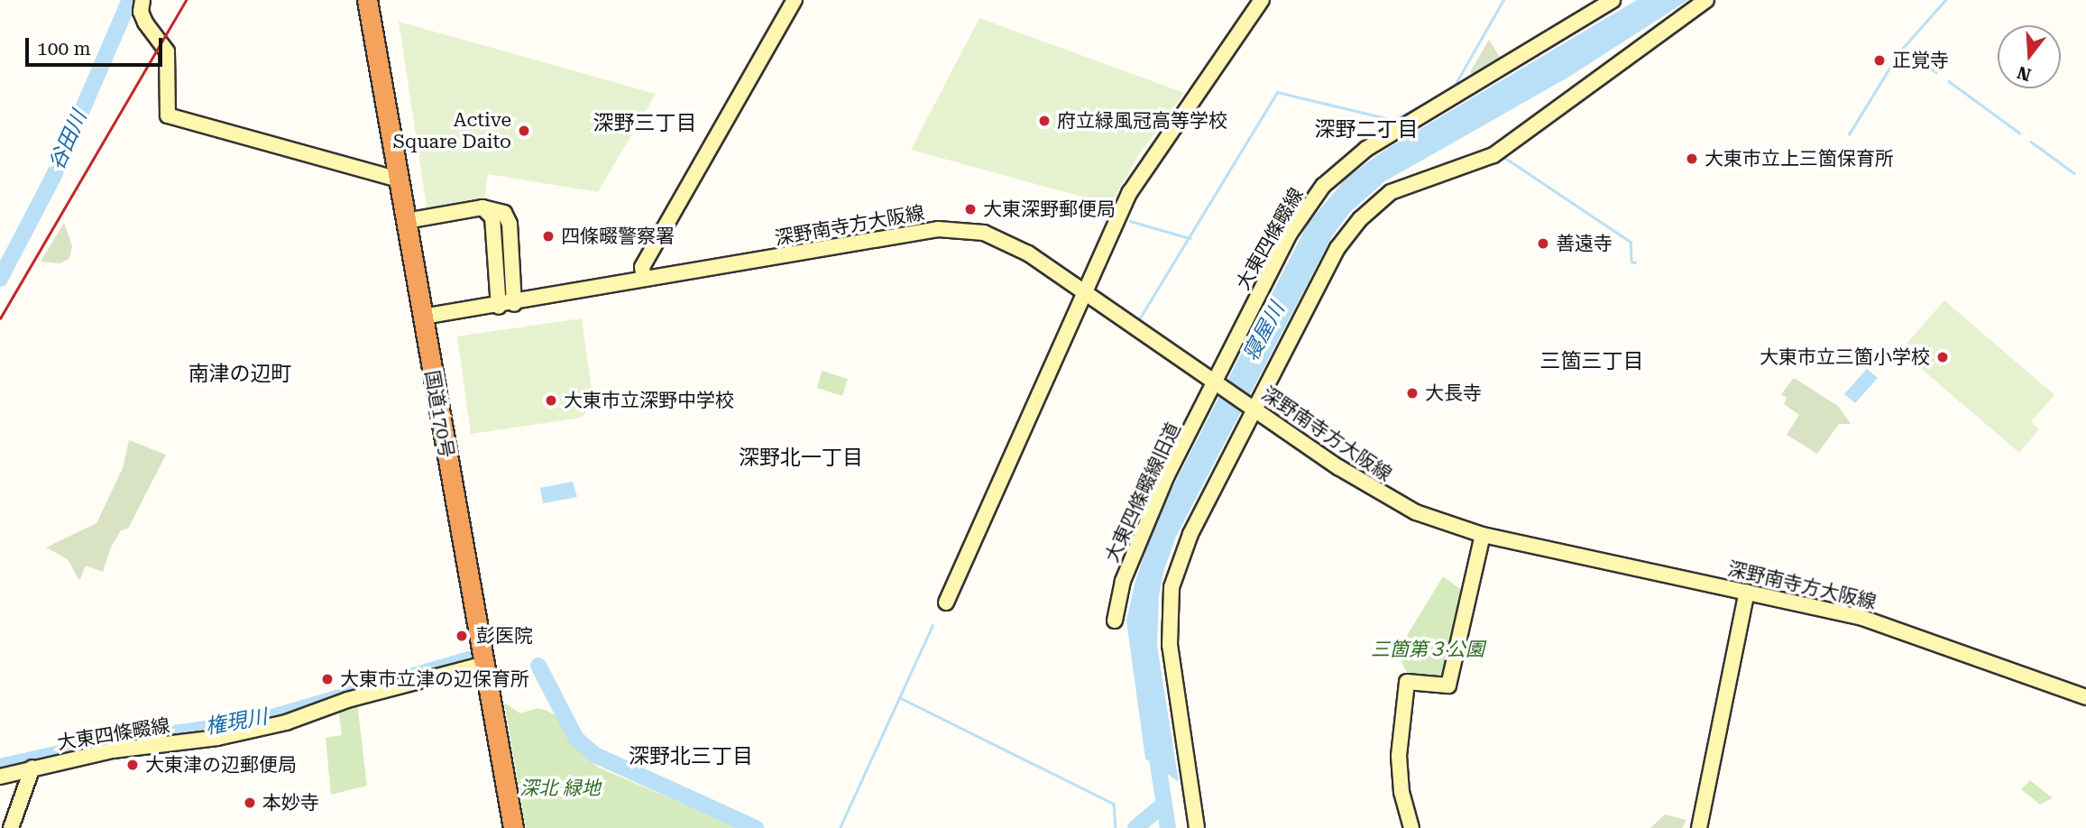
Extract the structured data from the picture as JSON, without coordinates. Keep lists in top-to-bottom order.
{
  "streets": {
    "highway": ["国道170号"],
    "street": ["深野南寺方大阪線", "大東四條畷線", "大東四條畷線旧道"]
  },
  "crossings": [
    ["深野南寺方大阪線", "大東四條畷線"],
    ["深野南寺方大阪線", "国道170号"],
    ["深野南寺方大阪線", "大東四條畷線旧道"],
    ["大東四條畷線", "国道170号"],
    ["大東四條畷線", "大東四條畷線旧道"]
  ],
  "districts": [
    "深野三丁目",
    "深野二丁目",
    "三箇三丁目",
    "南津の辺町",
    "深野北一丁目",
    "深野北三丁目"
  ],
  "water": ["谷田川", "寝屋川", "権現川"],
  "parks": ["三箇第３公園", "深北 緑地"],
  "places": [
    "正覚寺",
    "府立緑風冠高等学校",
    "Active Square Daito",
    "大東市立上三箇保育所",
    "大東深野郵便局",
    "四條畷警察署",
    "善遠寺",
    "大東市立三箇小学校",
    "大長寺",
    "大東市立深野中学校",
    "彭医院",
    "大東市立津の辺保育所",
    "大東津の辺郵便局",
    "本妙寺"
  ],
  "scale_bar": "100 m",
  "north": "bottom"
}
